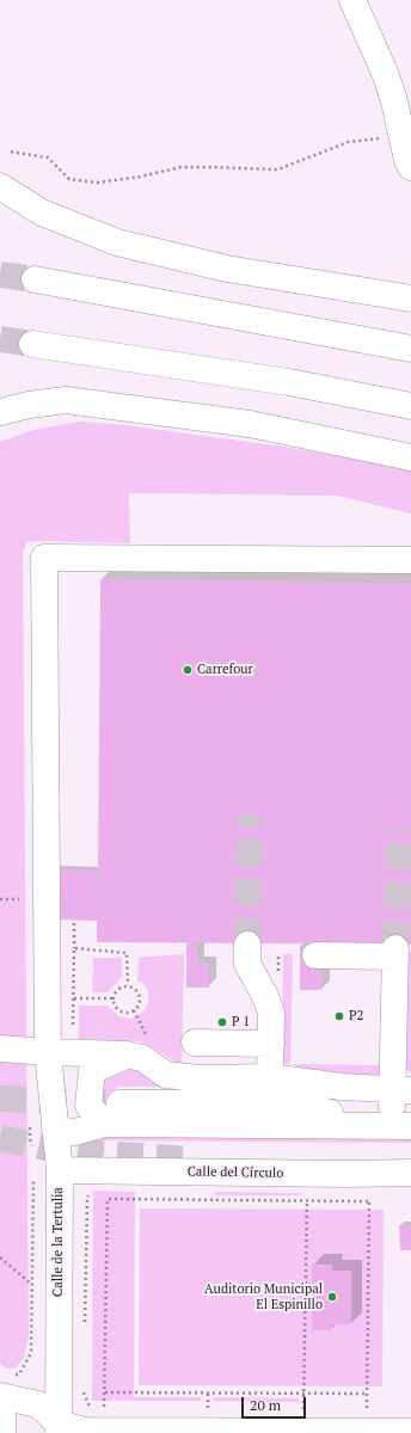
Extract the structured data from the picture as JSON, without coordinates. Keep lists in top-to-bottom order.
{
  "streets": {
    "main road": ["Calle del Círculo", "Calle de la Tertulia"]
  },
  "crossings": [
    ["Calle del Círculo", "Calle de la Tertulia"]
  ],
  "places": [
    "Carrefour",
    "P2",
    "P 1",
    "Auditorio Municipal El Espinillo"
  ],
  "scale_bar": "20 m"
}
